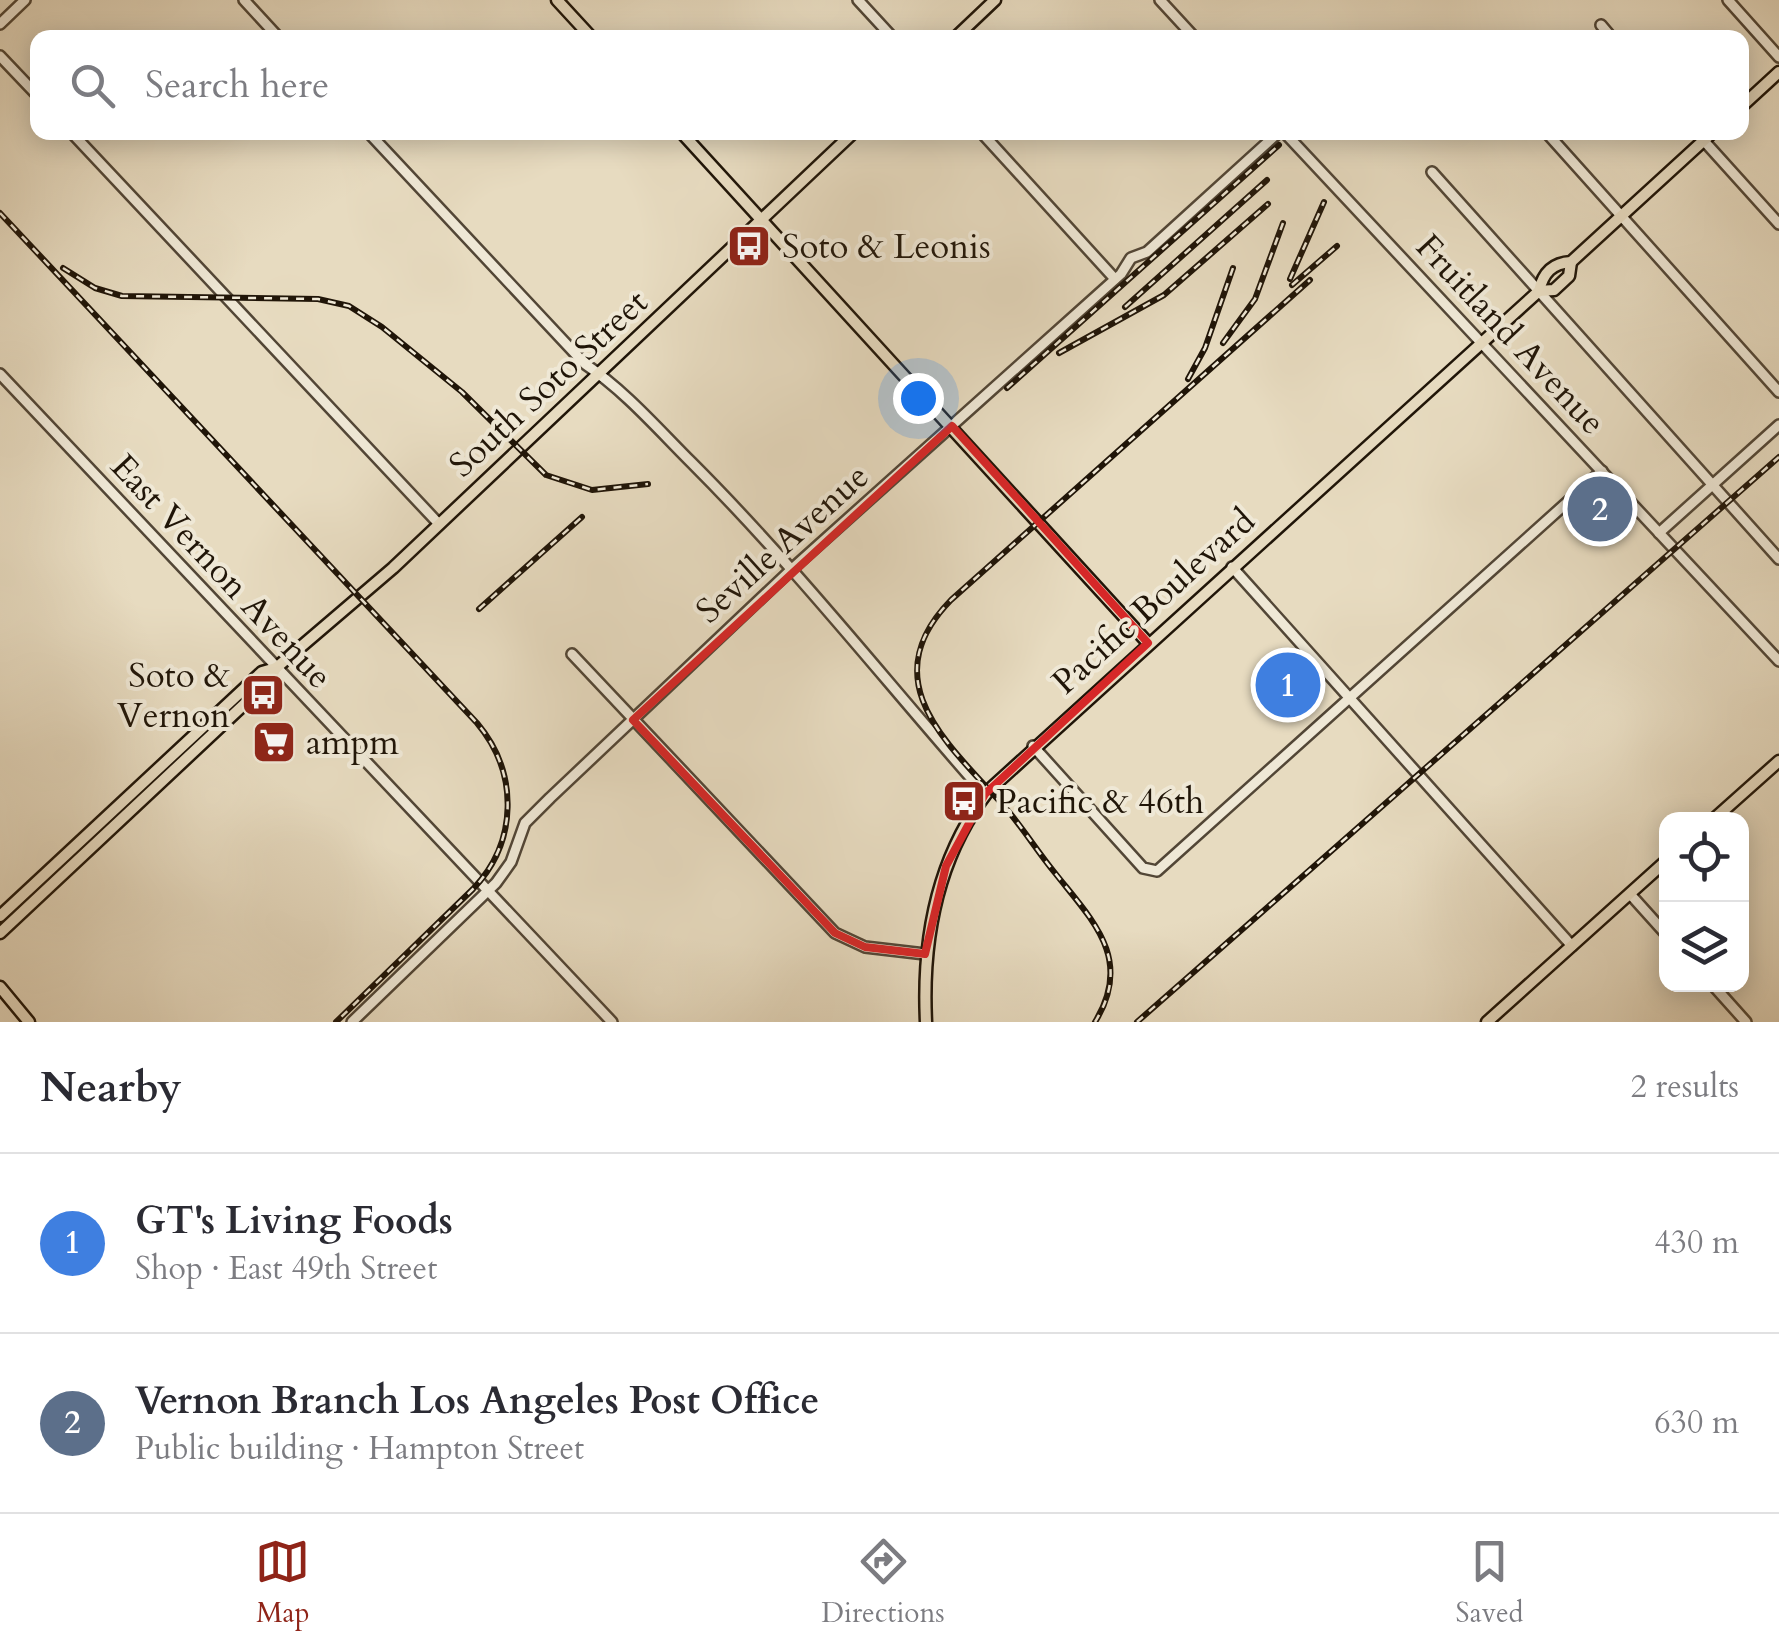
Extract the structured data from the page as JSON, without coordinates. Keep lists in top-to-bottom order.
{
  "streets": {
    "main road": ["South Soto Street", "Pacific Boulevard"],
    "street": ["Fruitland Avenue", "Seville Avenue", "East Vernon Avenue"]
  },
  "crossings": [
    ["Fruitland Avenue", "Pacific Boulevard"],
    ["South Soto Street", "East Vernon Avenue"],
    ["Seville Avenue", "East Vernon Avenue"]
  ],
  "places": {
    "bus stop": ["Soto & Leonis", "Soto & Vernon", "Pacific & 46th"],
    "supermarket": ["ampm"]
  },
  "page": {
    "search": "Search here",
    "pins": ["2", "1"],
    "heading": ["Nearby", "2 results"],
    "list": [
      {
        "mark": "1",
        "name": "GT's Living Foods",
        "note": "Shop · East 49th Street",
        "value": "430 m"
      },
      {
        "mark": "2",
        "name": "Vernon Branch Los Angeles Post Office",
        "note": "Public building · Hampton Street",
        "value": "630 m"
      }
    ],
    "nav": ["Map", "Directions", "Saved"]
  }
}
